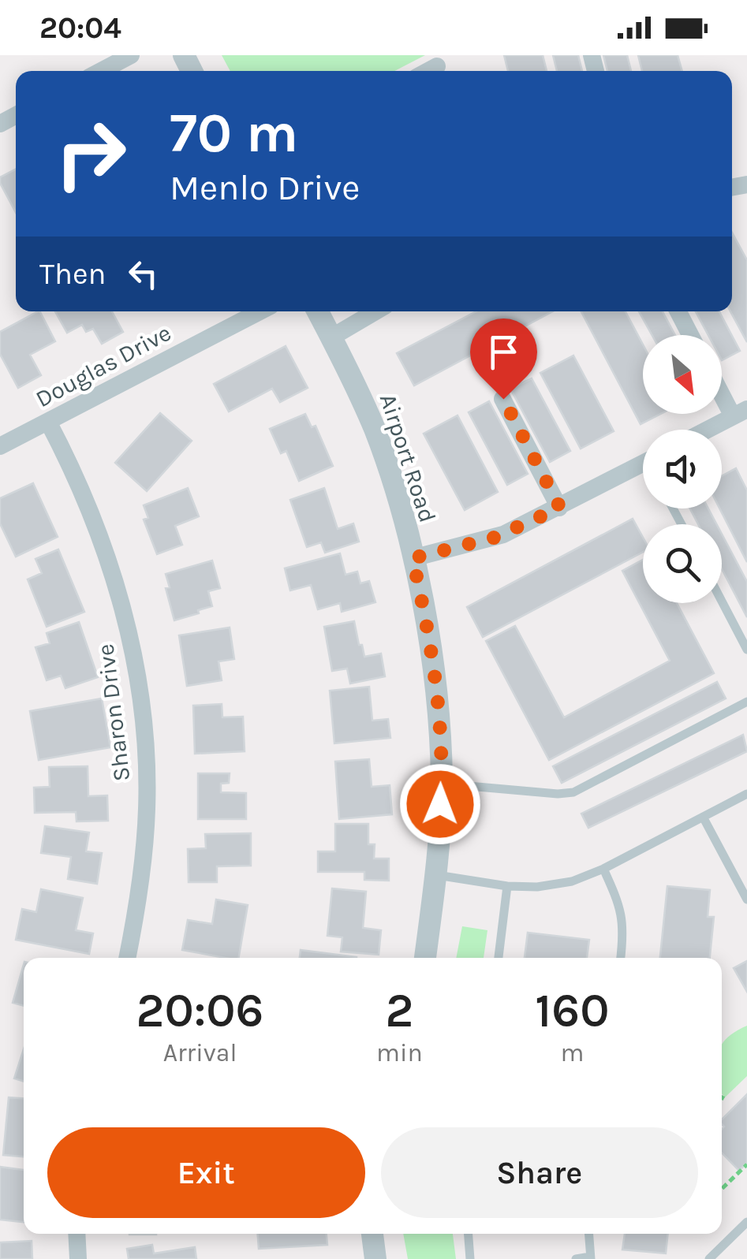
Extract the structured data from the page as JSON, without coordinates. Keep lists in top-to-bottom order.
{
  "streets": {
    "street": ["Douglas Drive", "Airport Road", "Sharon Drive"]
  },
  "crossings": [
    ["Douglas Drive", "Sharon Drive"]
  ],
  "north": "bottom right",
  "page": {
    "status": "20:04",
    "turn": ["70 m", "Menlo Drive"],
    "then": "Then",
    "eta": [
      "20:06",
      "Arrival",
      "2",
      "min",
      "160",
      "m"
    ],
    "buttons": ["Exit", "Share"]
  }
}
